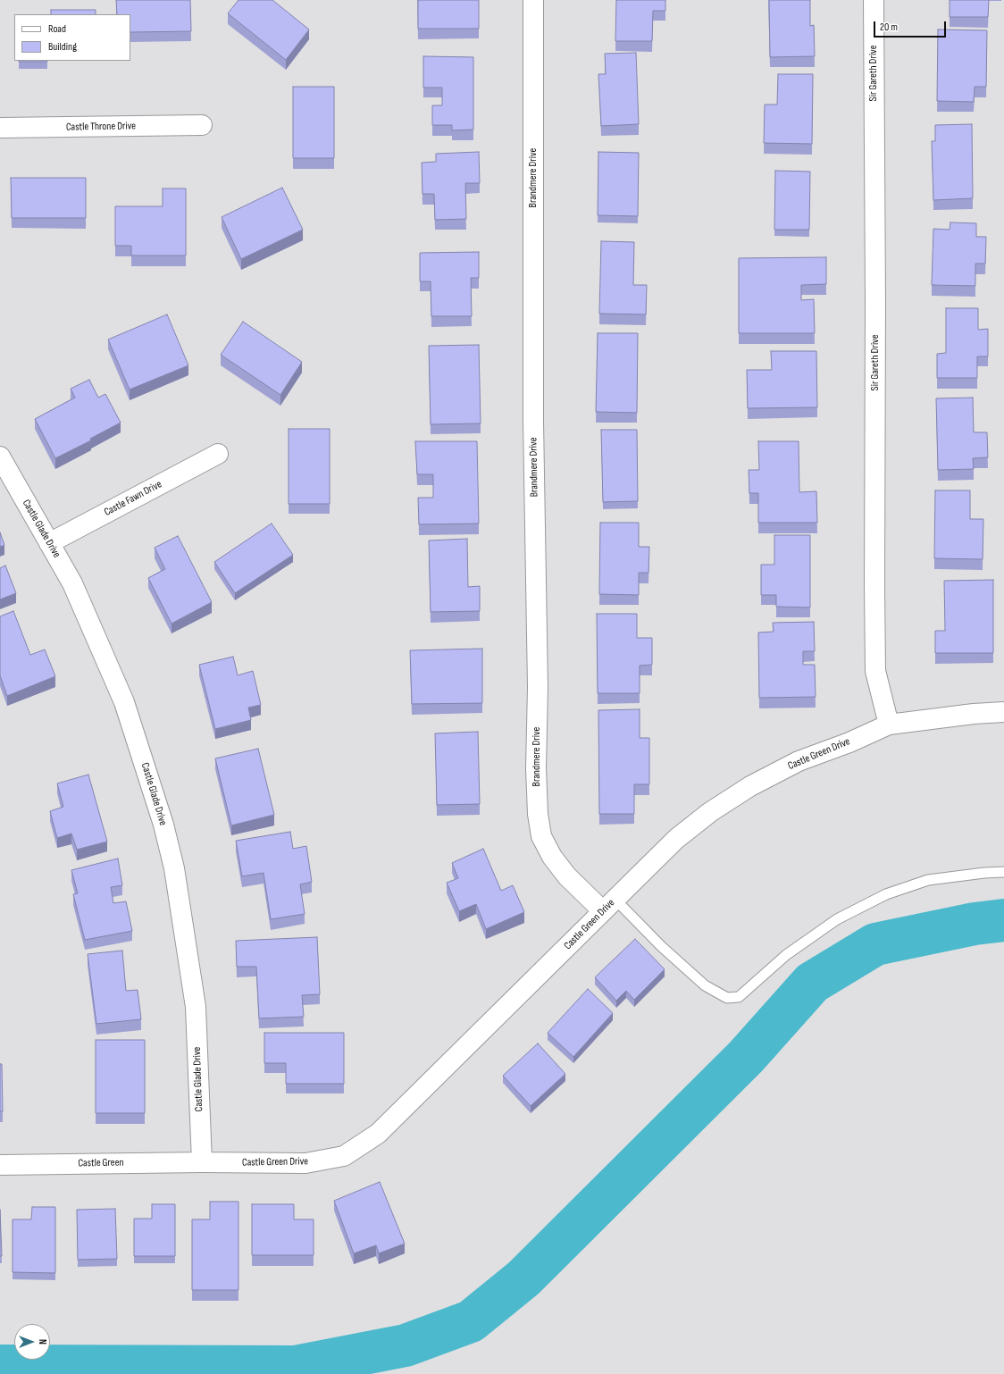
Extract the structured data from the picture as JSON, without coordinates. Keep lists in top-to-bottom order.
{
  "streets": {
    "street": [
      "Sir Gareth Drive",
      "Castle Throne Drive",
      "Brandmere Drive",
      "Castle Fawn Drive",
      "Castle Glade Drive",
      "Castle Green Drive",
      "Castle Green"
    ]
  },
  "crossings": [
    ["Sir Gareth Drive", "Castle Green Drive"],
    ["Brandmere Drive", "Castle Green Drive"],
    ["Castle Fawn Drive", "Castle Glade Drive"],
    ["Castle Glade Drive", "Castle Green Drive"],
    ["Castle Glade Drive", "Castle Green"],
    ["Castle Green Drive", "Castle Green"]
  ],
  "legend": ["Road", "Building"],
  "scale_bar": "20 m",
  "north": "right"
}
